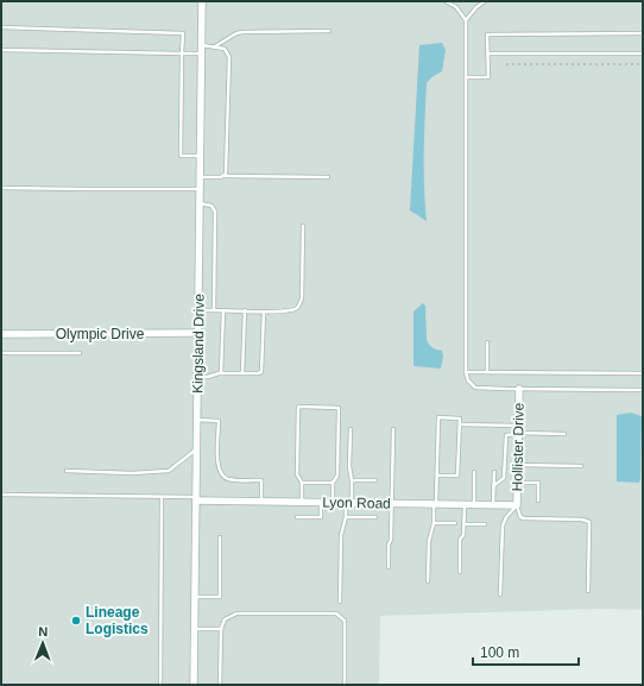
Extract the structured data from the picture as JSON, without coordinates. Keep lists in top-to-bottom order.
{
  "streets": {
    "street": [
      "Olympic Drive",
      "Kingsland Drive",
      "Hollister Drive",
      "Lyon Road"
    ]
  },
  "crossings": [
    ["Olympic Drive", "Kingsland Drive"],
    ["Kingsland Drive", "Lyon Road"],
    ["Hollister Drive", "Lyon Road"]
  ],
  "places": ["Lineage Logistics"],
  "scale_bar": "100 m",
  "north": "top"
}
